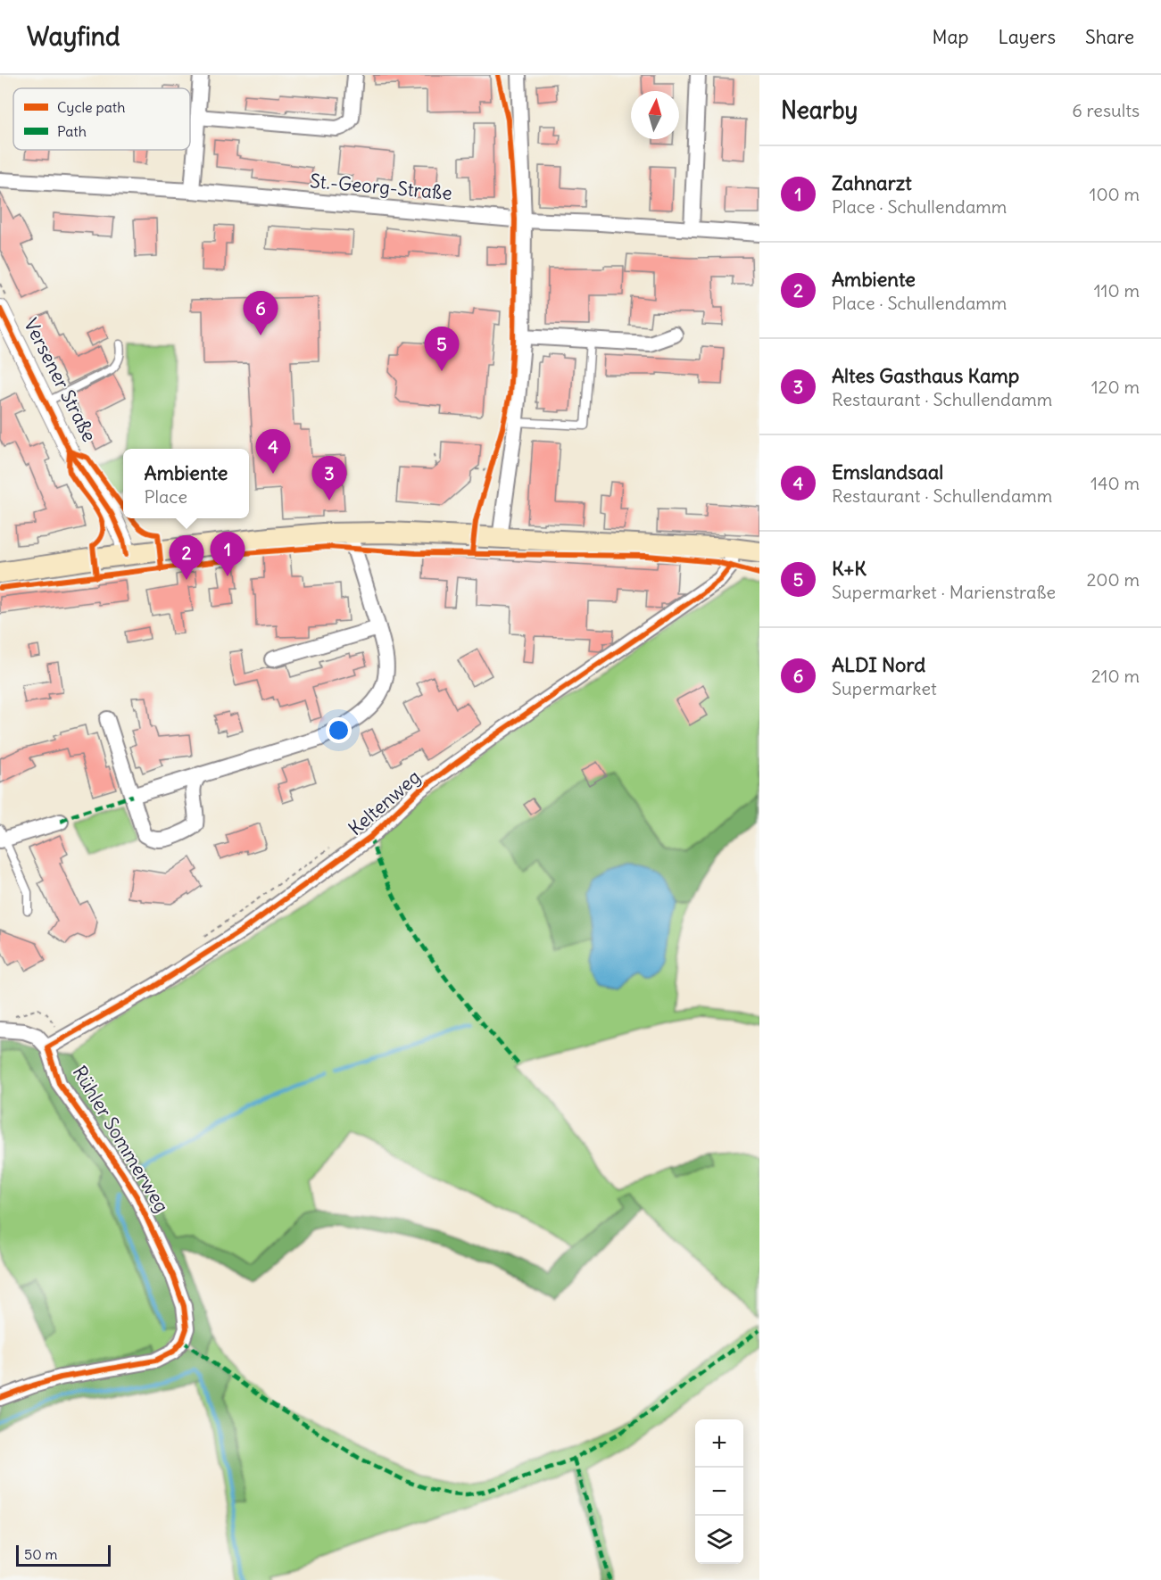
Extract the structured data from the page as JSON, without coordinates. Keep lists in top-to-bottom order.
{
  "streets": {
    "street": [
      "St.-Georg-Straße",
      "Versener Straße",
      "Keltenweg",
      "Rühler Sommerweg"
    ]
  },
  "crossings": [
    ["Keltenweg", "Rühler Sommerweg"]
  ],
  "legend": ["Cycle path", "Path"],
  "scale_bar": "50 m",
  "north": "top",
  "page": {
    "header": "Wayfind",
    "nav": ["Map", "Layers", "Share"],
    "heading": ["Nearby", "6 results"],
    "list": [
      {
        "mark": "1",
        "name": "Zahnarzt",
        "note": "Place · Schullendamm",
        "value": "100 m"
      },
      {
        "mark": "2",
        "name": "Ambiente",
        "note": "Place · Schullendamm",
        "value": "110 m"
      },
      {
        "mark": "3",
        "name": "Altes Gasthaus Kamp",
        "note": "Restaurant · Schullendamm",
        "value": "120 m"
      },
      {
        "mark": "4",
        "name": "Emslandsaal",
        "note": "Restaurant · Schullendamm",
        "value": "140 m"
      },
      {
        "mark": "5",
        "name": "K+K",
        "note": "Supermarket · Marienstraße",
        "value": "200 m"
      },
      {
        "mark": "6",
        "name": "ALDI Nord",
        "note": "Supermarket",
        "value": "210 m"
      }
    ],
    "pins": [
      "6",
      "5",
      "4",
      "3",
      "1",
      "2"
    ],
    "popup": ["Ambiente", "Place"],
    "map_buttons": ["+", "−"],
    "scale": "50 m"
  }
}
